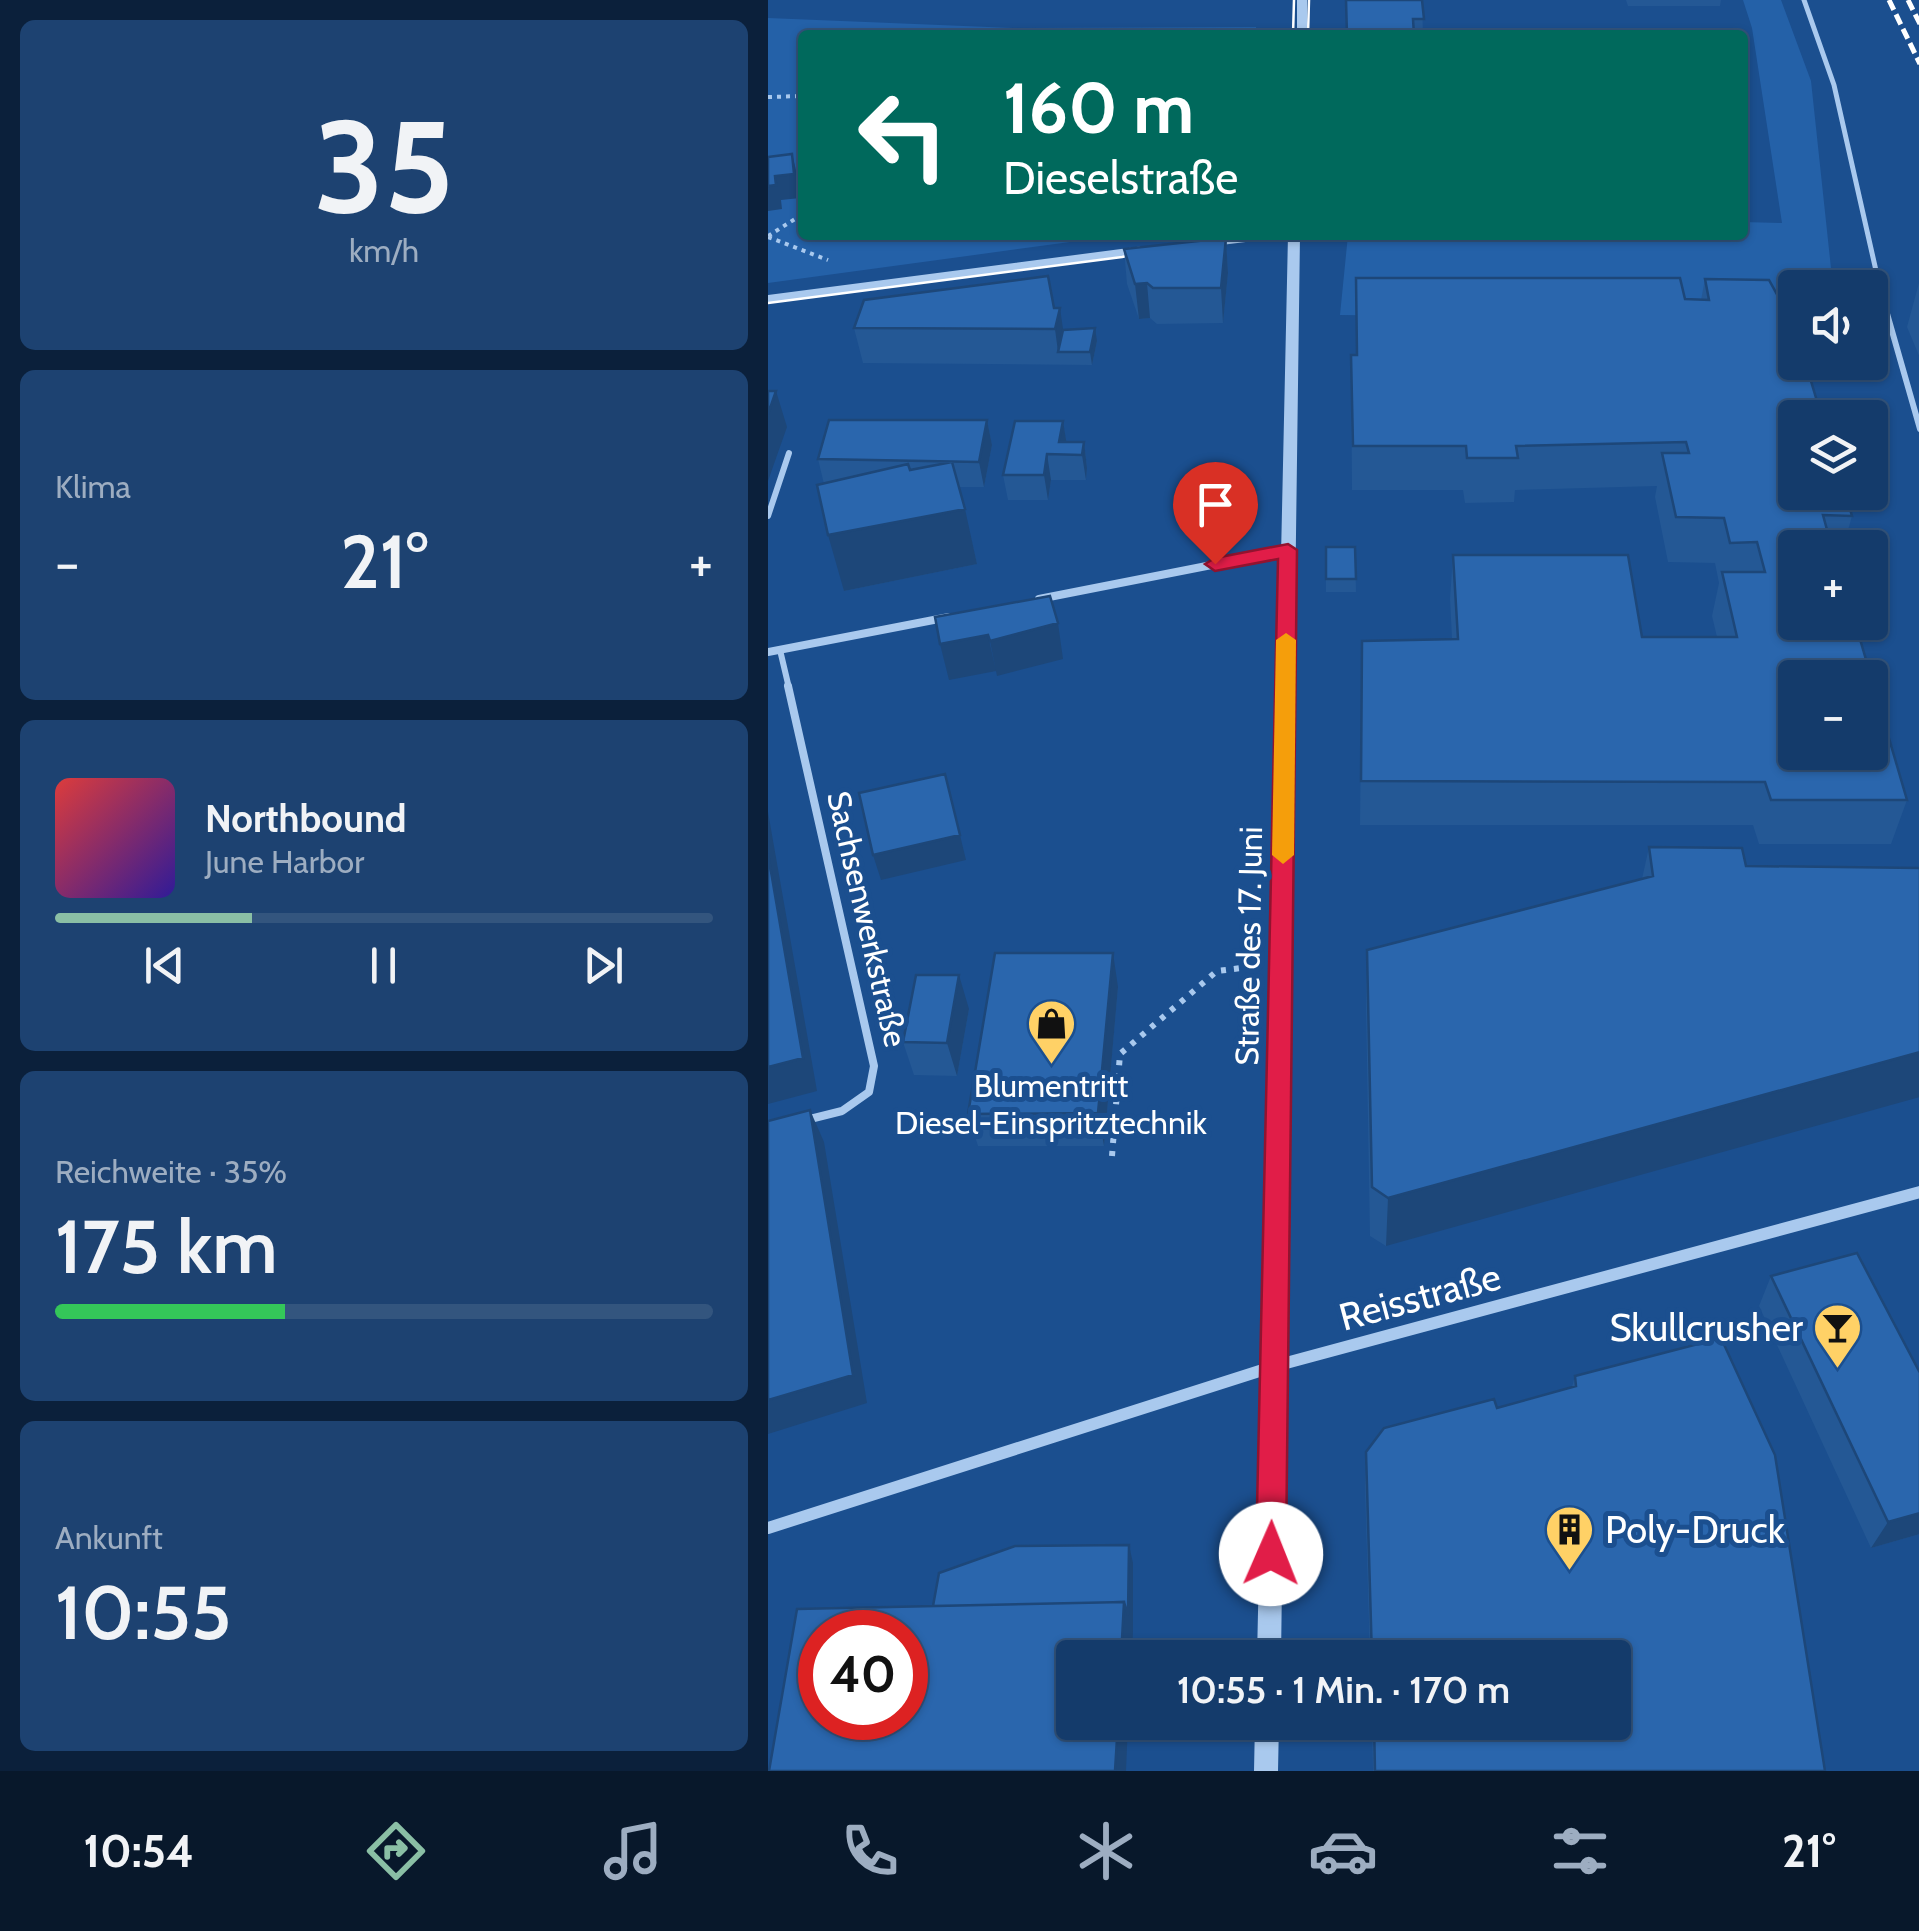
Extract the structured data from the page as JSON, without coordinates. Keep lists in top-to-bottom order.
{
  "streets": {
    "street": ["Straße des 17. Juni", "Reisstraße"],
    "lane": ["Sachsenwerkstraße"]
  },
  "crossings": [
    ["Straße des 17. Juni", "Reisstraße"]
  ],
  "places": {
    "shop": ["Blumentritt Diesel-Einspritztechnik"],
    "bar": ["Skullcrusher"],
    "building": ["Poly-Druck"]
  },
  "page": {
    "tile": [
      ["35", "km/h"],
      "Klima",
      ["Reichweite · 35%", "175 km"],
      ["Ankunft", "10:55"]
    ],
    "turn": ["160 m", "Dieselstraße"],
    "map_buttons": ["+", "−"],
    "heat": ["−", "21°", "+"],
    "song": ["Northbound", "June Harbor"],
    "limit": "40",
    "trip": "10:55 · 1 Min. · 170 m",
    "tabs": ["10:54", "21°"]
  }
}
